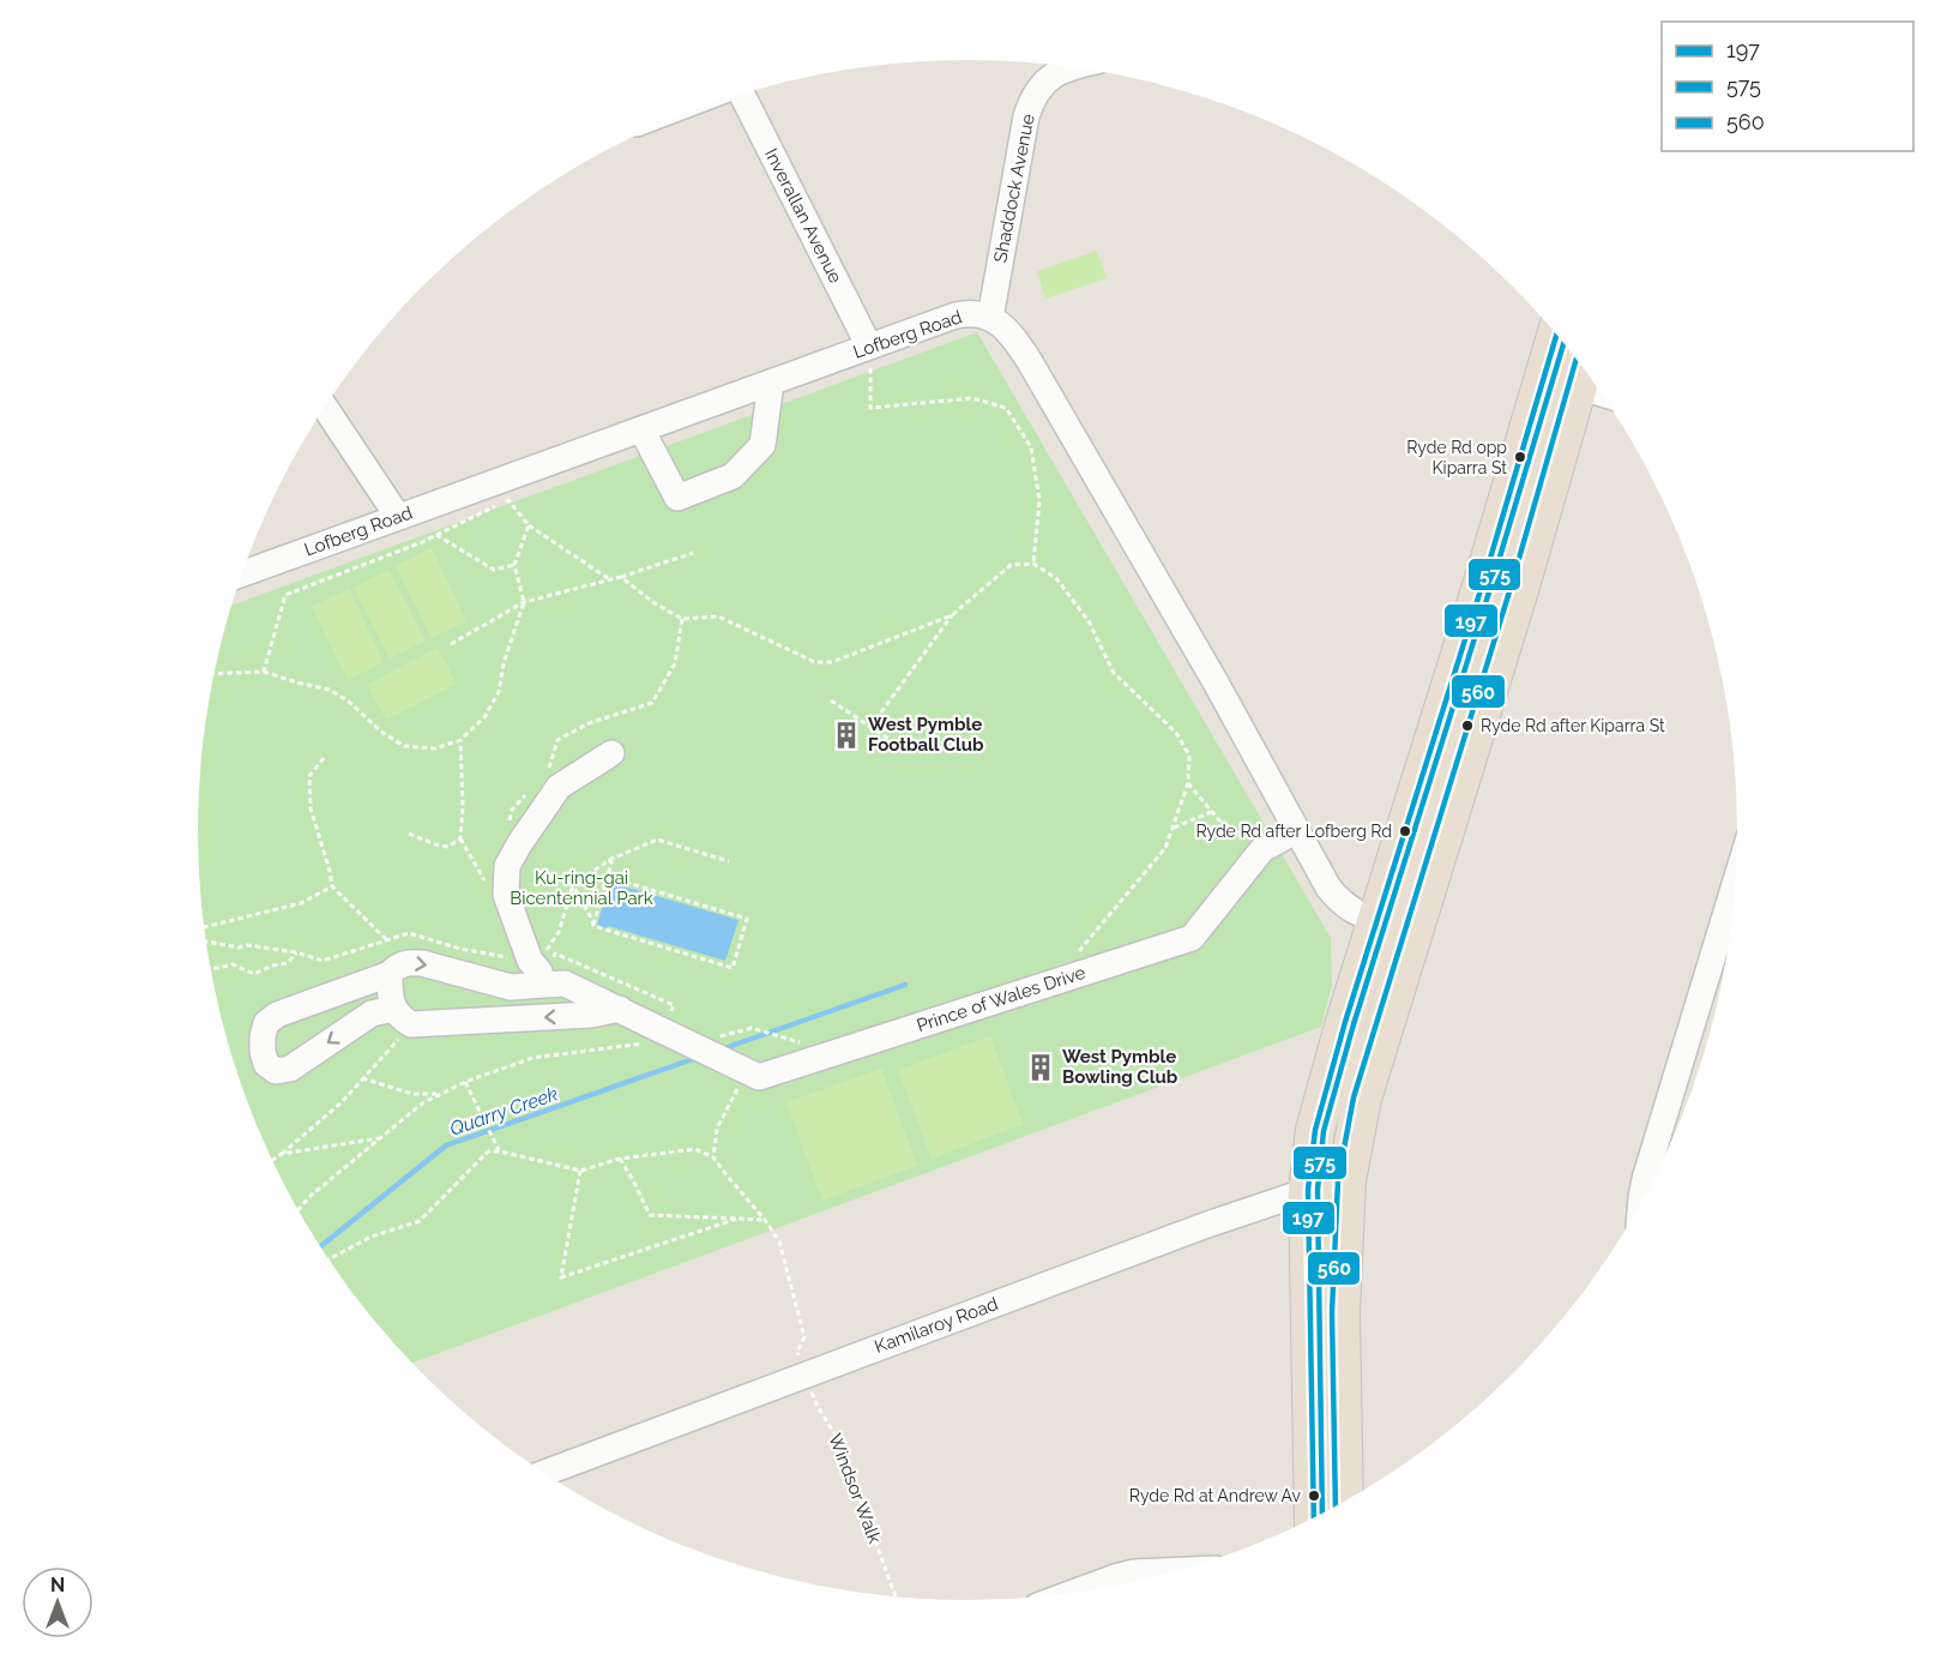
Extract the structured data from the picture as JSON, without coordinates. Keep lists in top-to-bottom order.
{
  "streets": {
    "street": [
      "Shaddock Avenue",
      "Inverallan Avenue",
      "Lofberg Road",
      "Prince of Wales Drive",
      "Kamilaroy Road"
    ],
    "path": ["Windsor Walk"]
  },
  "crossings": [
    ["Shaddock Avenue", "Lofberg Road"],
    ["Inverallan Avenue", "Lofberg Road"],
    ["Kamilaroy Road", "Windsor Walk"]
  ],
  "water": ["Quarry Creek"],
  "parks": ["Ku-ring-gai Bicentennial Park"],
  "places": {
    "other": [
      "Ryde Rd opp Kiparra St",
      "Ryde Rd after Kiparra St",
      "Ryde Rd after Lofberg Rd",
      "Ryde Rd at Andrew Av"
    ],
    "building": ["West Pymble Football Club", "West Pymble Bowling Club"]
  },
  "lines": ["transit line 197", "transit line 575", "transit line 560"],
  "legend": ["197", "575", "560"],
  "north": "top"
}
